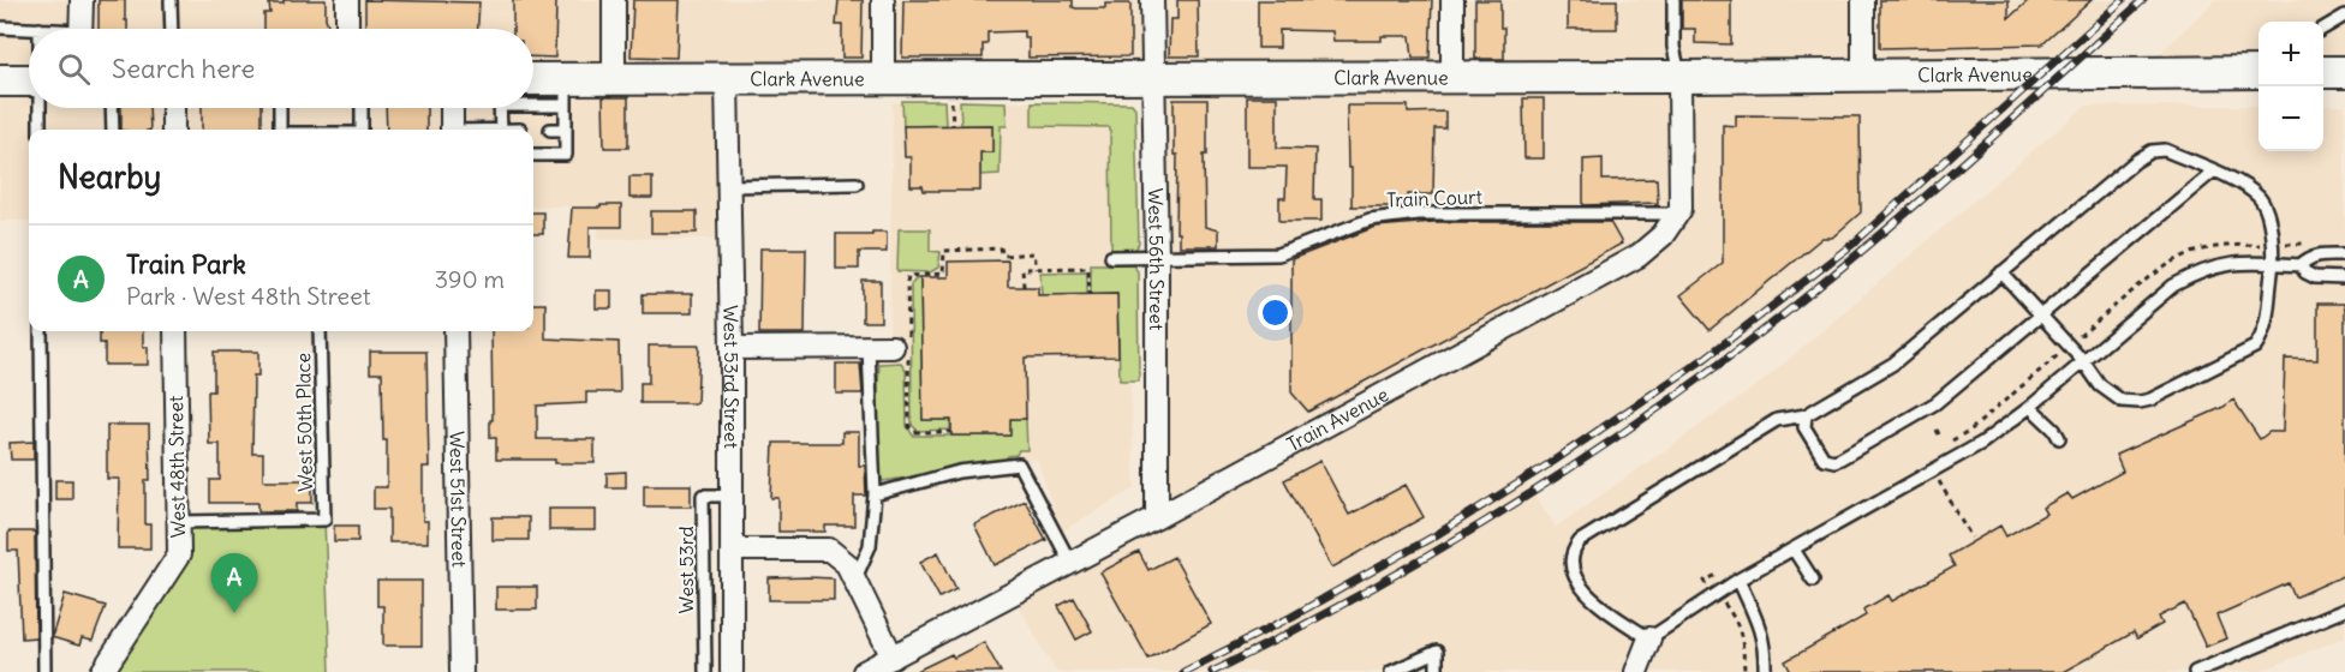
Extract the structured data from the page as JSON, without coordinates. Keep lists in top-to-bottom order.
{
  "streets": {
    "street": [
      "Clark Avenue",
      "West 56th Street",
      "West 53rd Street",
      "Train Avenue",
      "West 48th Street",
      "West 51st Street"
    ],
    "lane": ["Train Court", "West 50th Place", "West 53rd"]
  },
  "crossings": [
    ["Clark Avenue", "West 56th Street"],
    ["Clark Avenue", "West 53rd Street"],
    ["Train Court", "West 56th Street"],
    ["Train Court", "Train Avenue"],
    ["West 56th Street", "Train Avenue"],
    ["West 53rd Street", "West 53rd"],
    ["West 50th Place", "West 48th Street"]
  ],
  "page": {
    "map_buttons": ["+", "−"],
    "search": "Search here",
    "heading": "Nearby",
    "list": [
      {
        "mark": "A",
        "name": "Train Park",
        "note": "Park · West 48th Street",
        "value": "390 m"
      }
    ],
    "pins": "A"
  }
}
